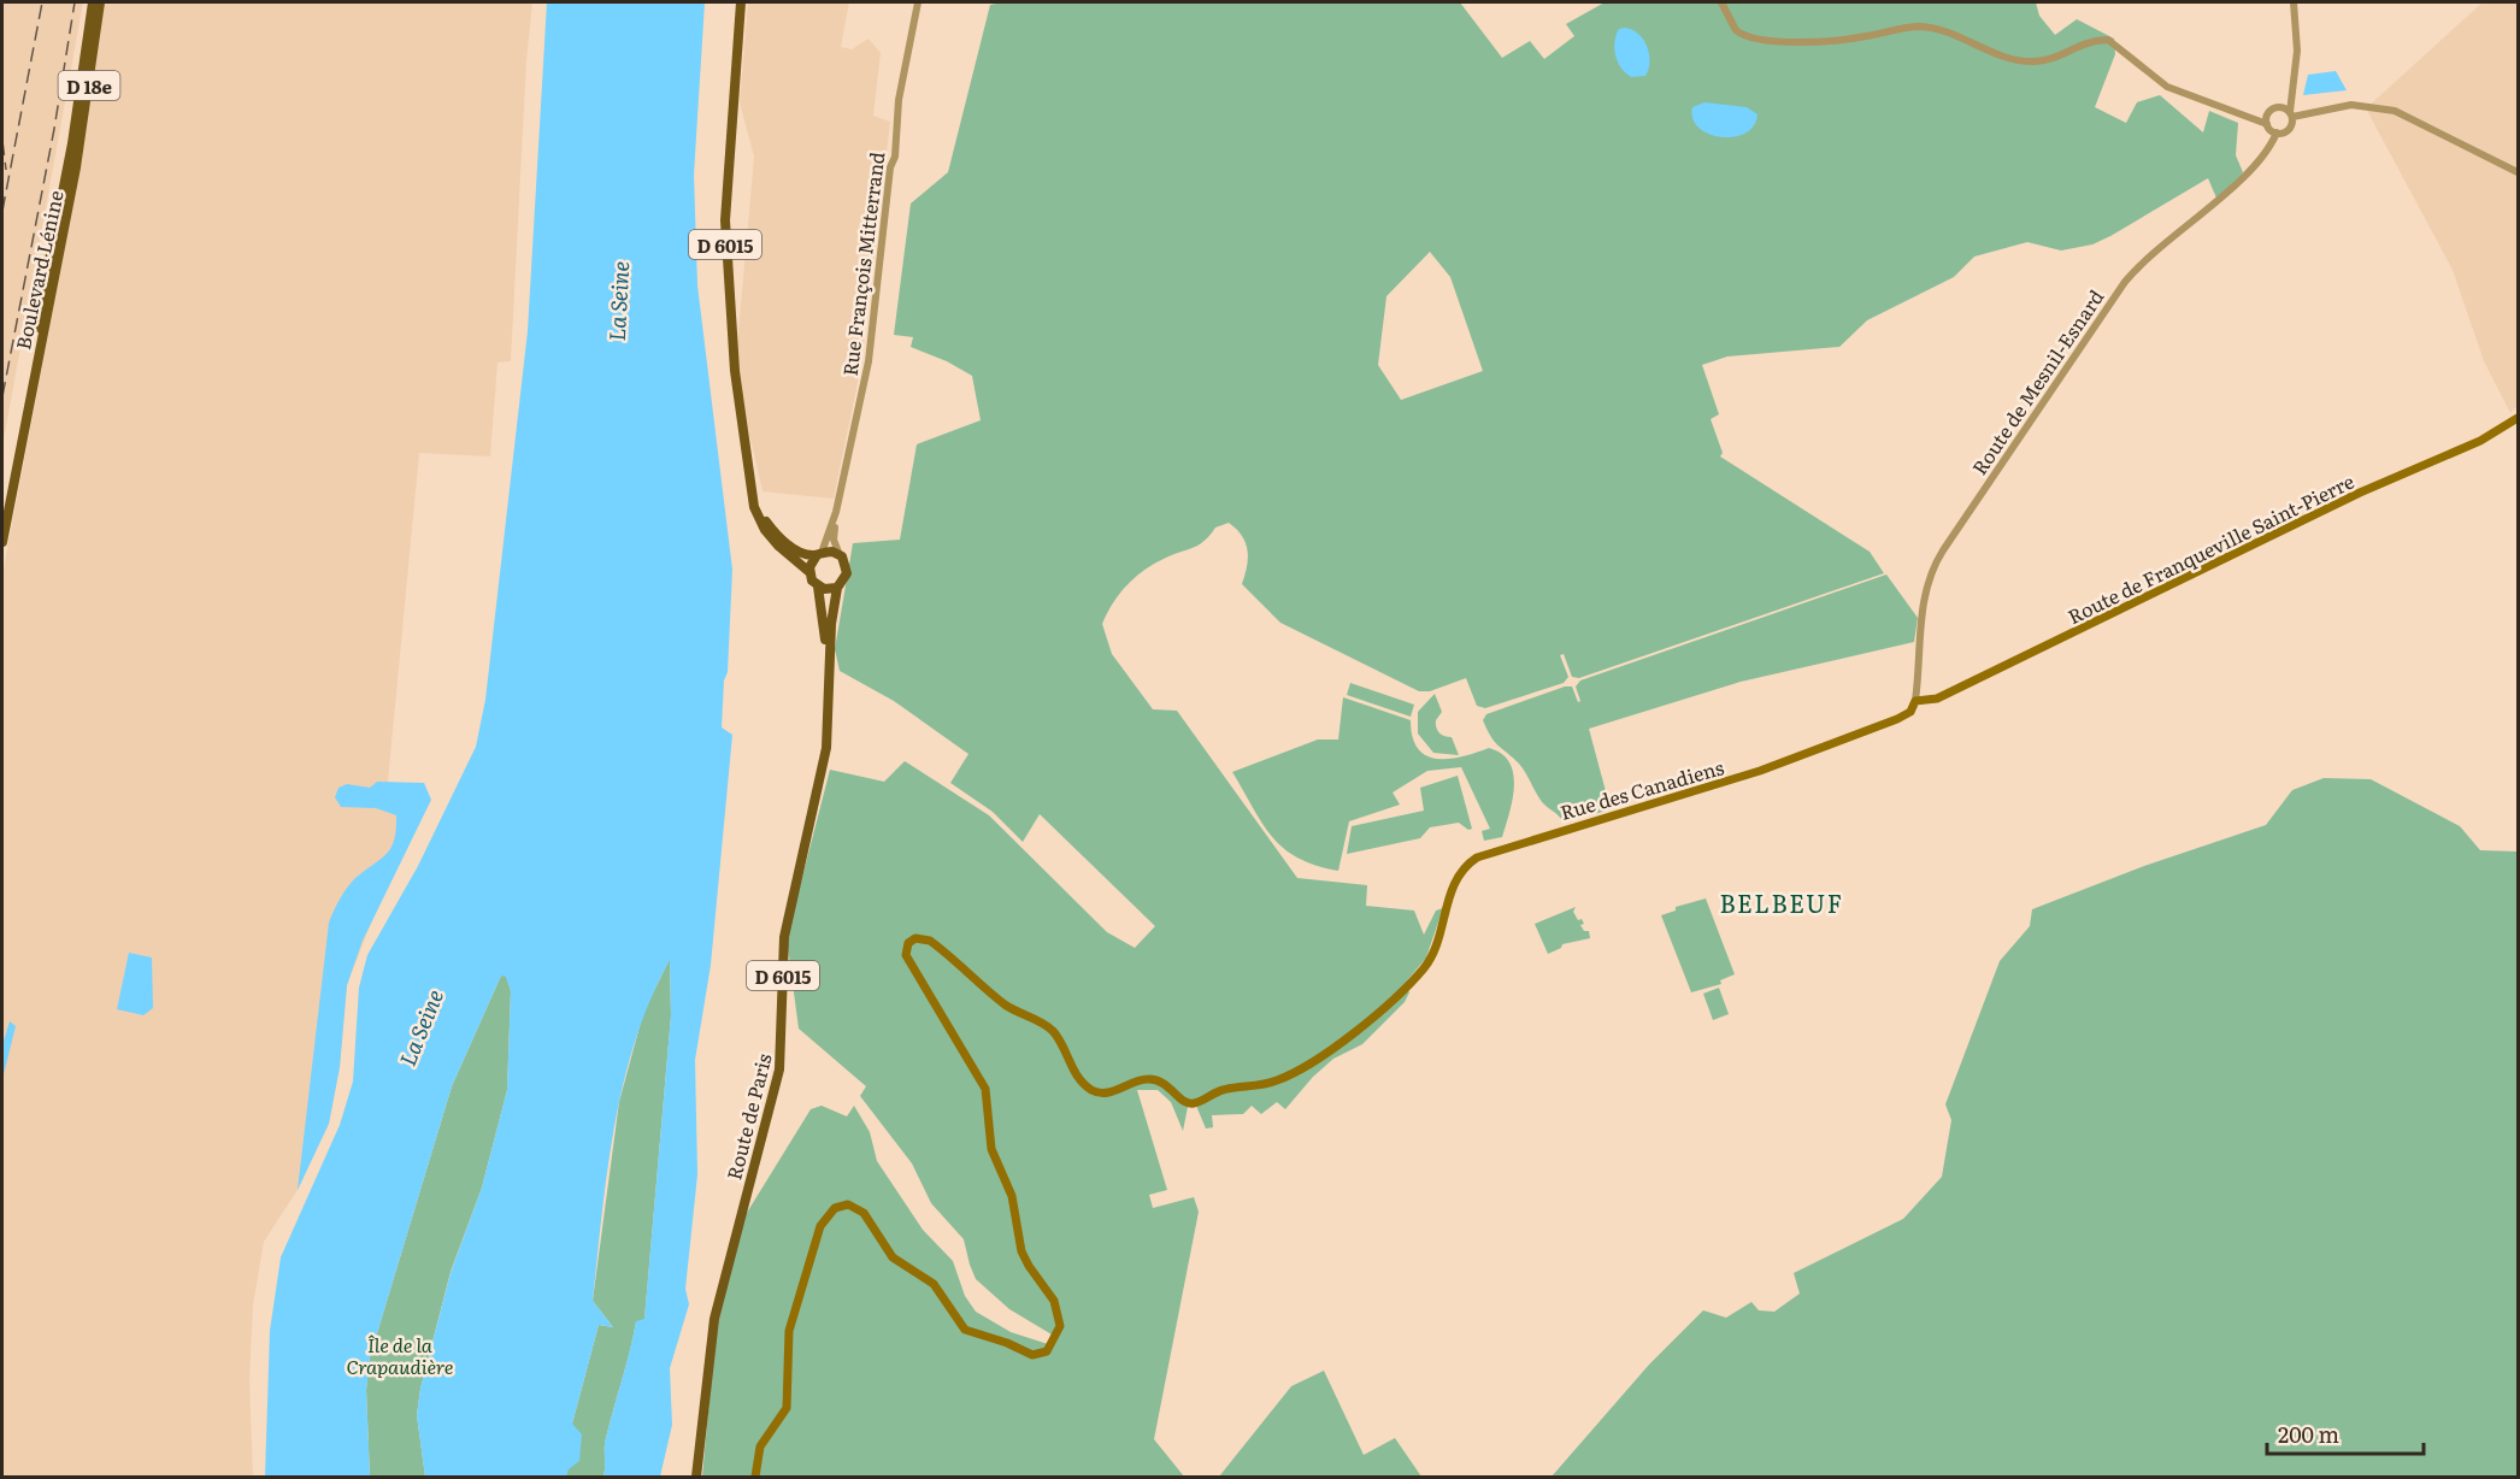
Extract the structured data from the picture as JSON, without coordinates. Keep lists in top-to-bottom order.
{
  "streets": {
    "main road": [
      "D 18e",
      "D 6015",
      "Boulevard Lénine",
      "Route de Franqueville Saint-Pierre",
      "Rue des Canadiens",
      "Route de Paris"
    ],
    "street": ["Rue François Mitterrand", "Route de Mesnil-Esnard"]
  },
  "crossings": [
    ["D 6015", "Route de Paris"],
    ["Route de Mesnil-Esnard", "Route de Franqueville Saint-Pierre"],
    ["Route de Mesnil-Esnard", "Rue des Canadiens"],
    ["Route de Franqueville Saint-Pierre", "Rue des Canadiens"]
  ],
  "districts": ["BELBEUF"],
  "water": ["La Seine"],
  "parks": ["Île de la Crapaudière"],
  "scale_bar": "200 m"
}
